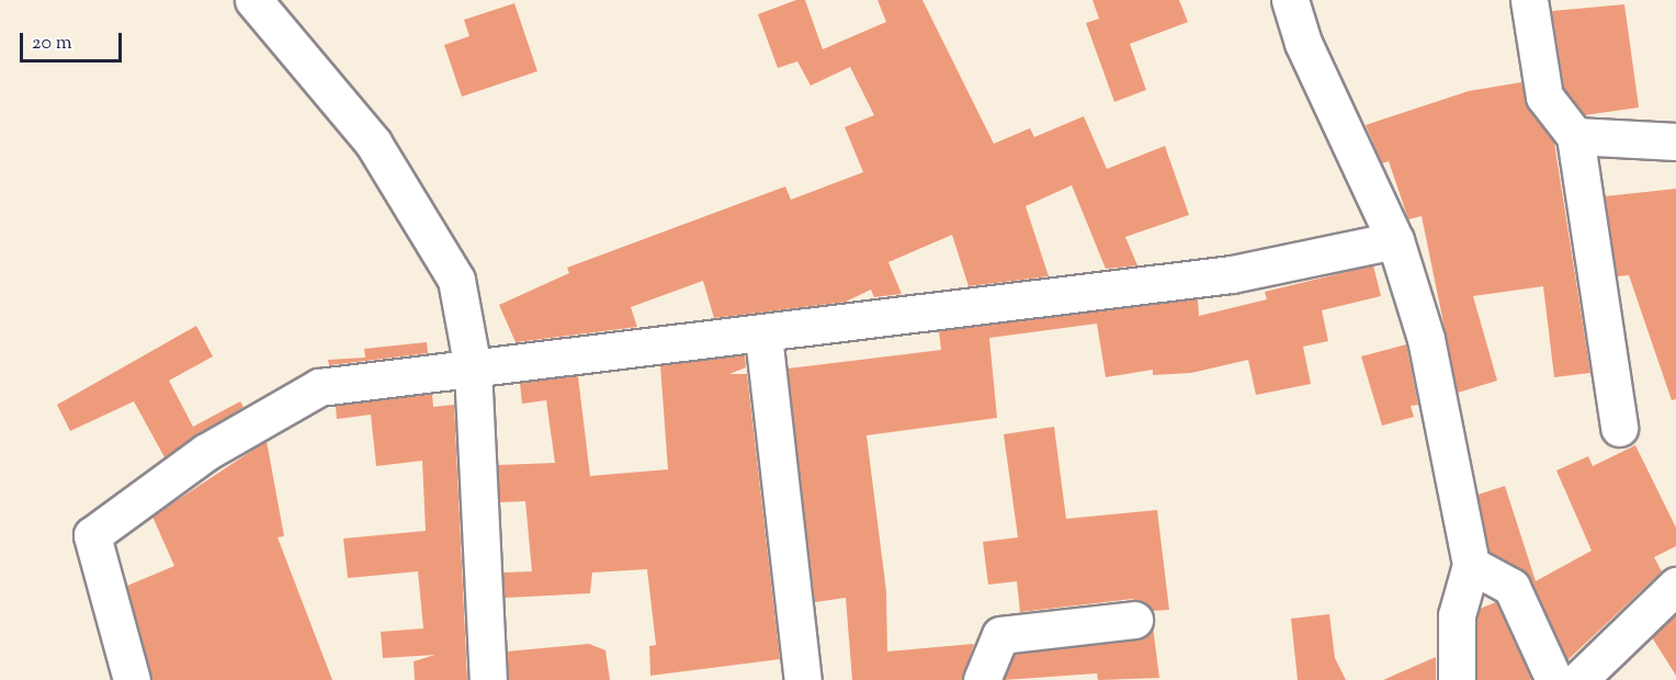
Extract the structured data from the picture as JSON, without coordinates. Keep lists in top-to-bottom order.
{
  "scale_bar": "20 m"
}
